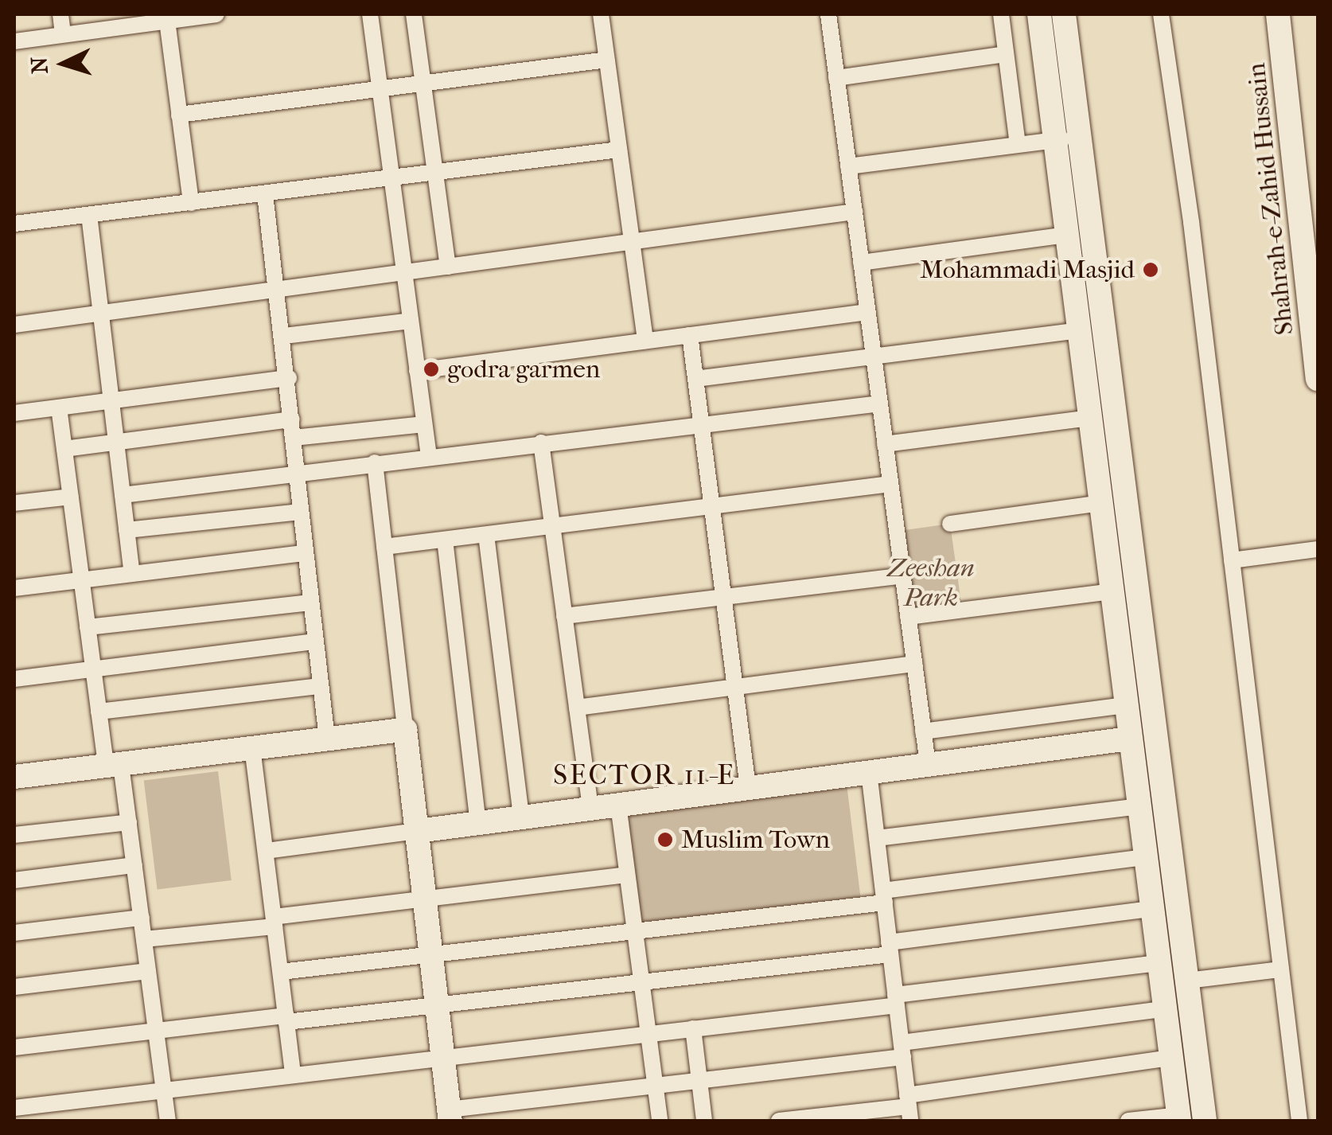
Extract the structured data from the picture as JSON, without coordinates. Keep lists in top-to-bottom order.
{
  "streets": {
    "street": ["Shahrah-e-Zahid Hussain"]
  },
  "districts": ["SECTOR 11-E"],
  "parks": ["Zeeshan Park"],
  "places": ["Mohammadi Masjid", "godra garmen", "Muslim Town"],
  "north": "left"
}
